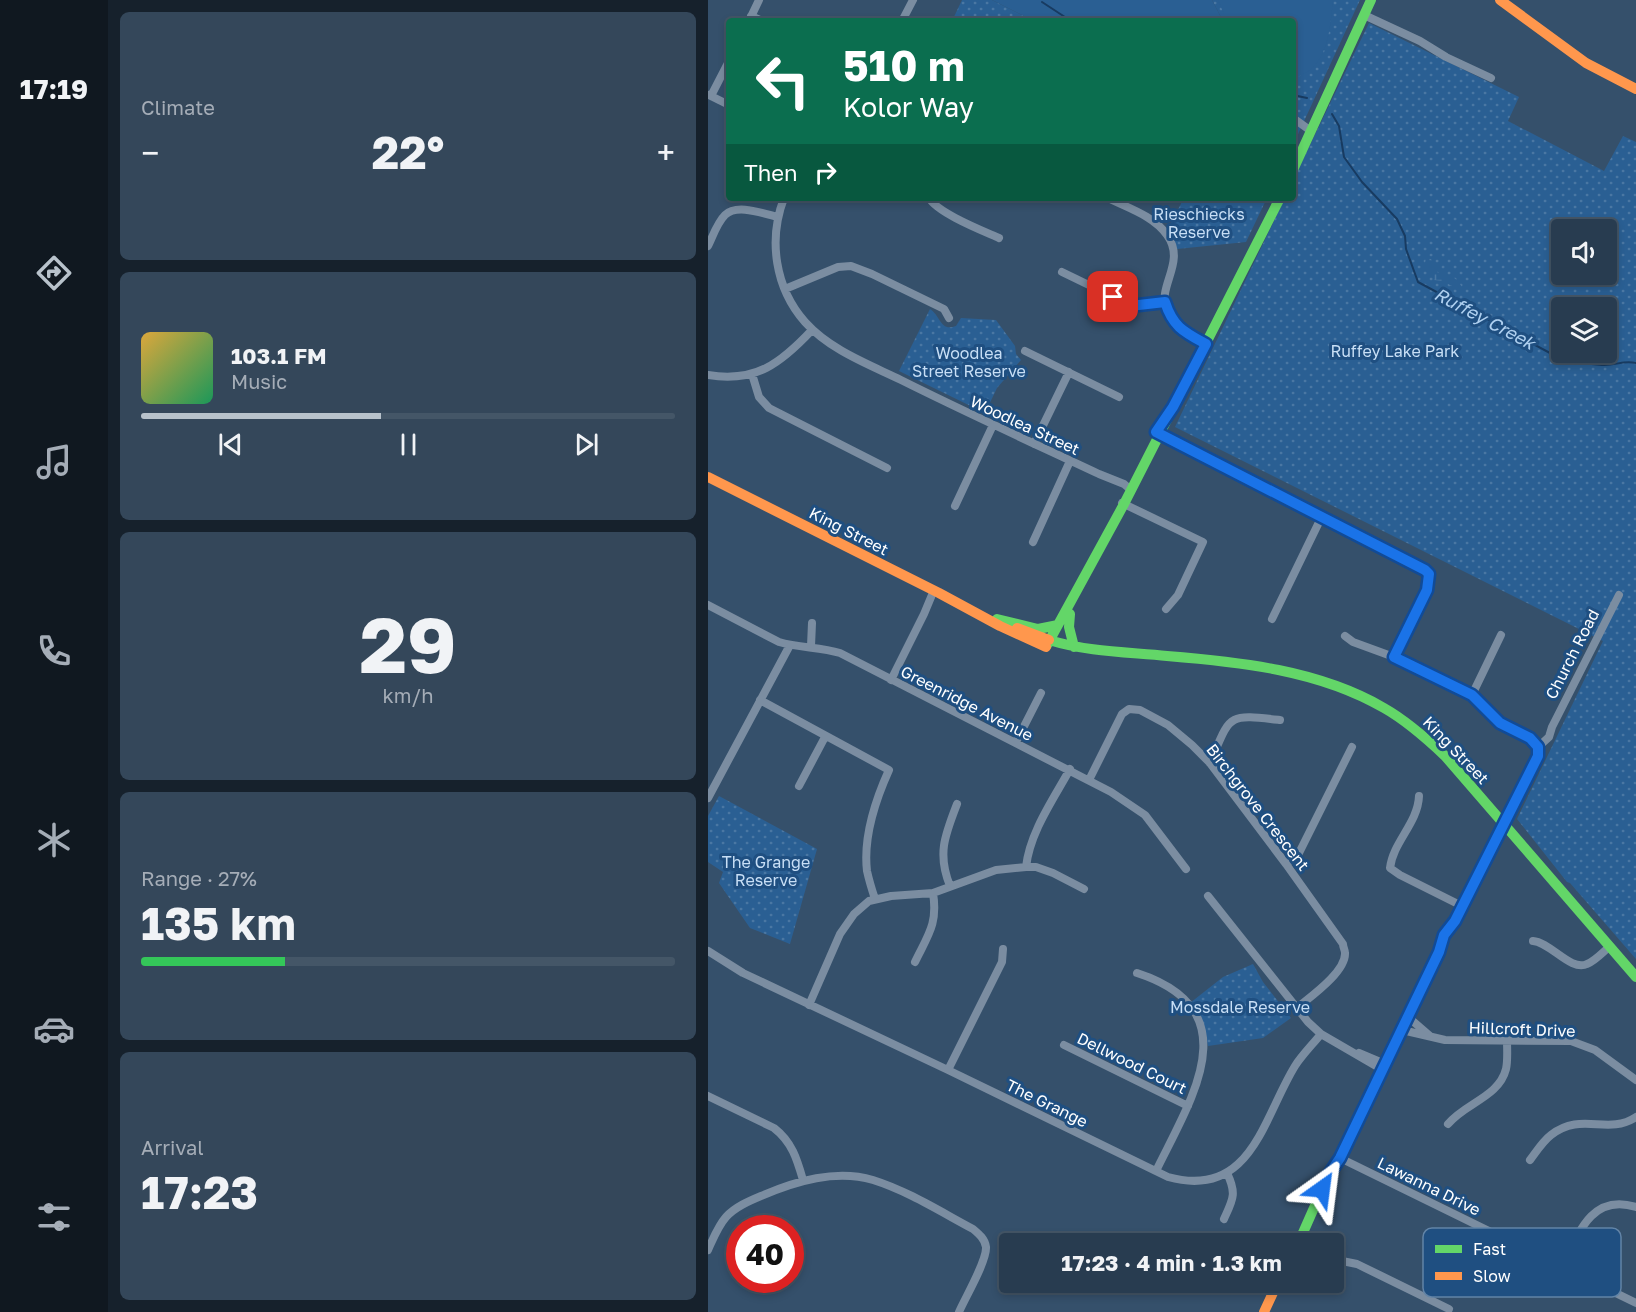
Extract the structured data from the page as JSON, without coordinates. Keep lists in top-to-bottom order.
{
  "streets": {
    "main road": ["King Street", "Church Road"],
    "street": [
      "Woodlea Street",
      "Greenridge Avenue",
      "Birchgrove Crescent",
      "Hillcroft Drive",
      "Dellwood Court",
      "The Grange",
      "Lawanna Drive"
    ]
  },
  "crossings": [
    ["King Street", "Church Road"],
    ["Church Road", "Hillcroft Drive"],
    ["Church Road", "Lawanna Drive"],
    ["Greenridge Avenue", "Birchgrove Crescent"]
  ],
  "water": ["Ruffey Creek"],
  "parks": [
    "Rieschiecks Reserve",
    "Ruffey Lake Park",
    "Woodlea Street Reserve",
    "The Grange Reserve",
    "Mossdale Reserve"
  ],
  "legend": ["Fast", "Slow"],
  "page": {
    "tabs": "17:19",
    "tile": [
      "Climate",
      ["29", "km/h"],
      ["Range · 27%", "135 km"],
      ["Arrival", "17:23"]
    ],
    "turn": ["510 m", "Kolor Way"],
    "heat": ["−", "22°", "+"],
    "then": "Then",
    "song": ["103.1 FM", "Music"],
    "limit": "40",
    "trip": "17:23 · 4 min · 1.3 km"
  }
}
